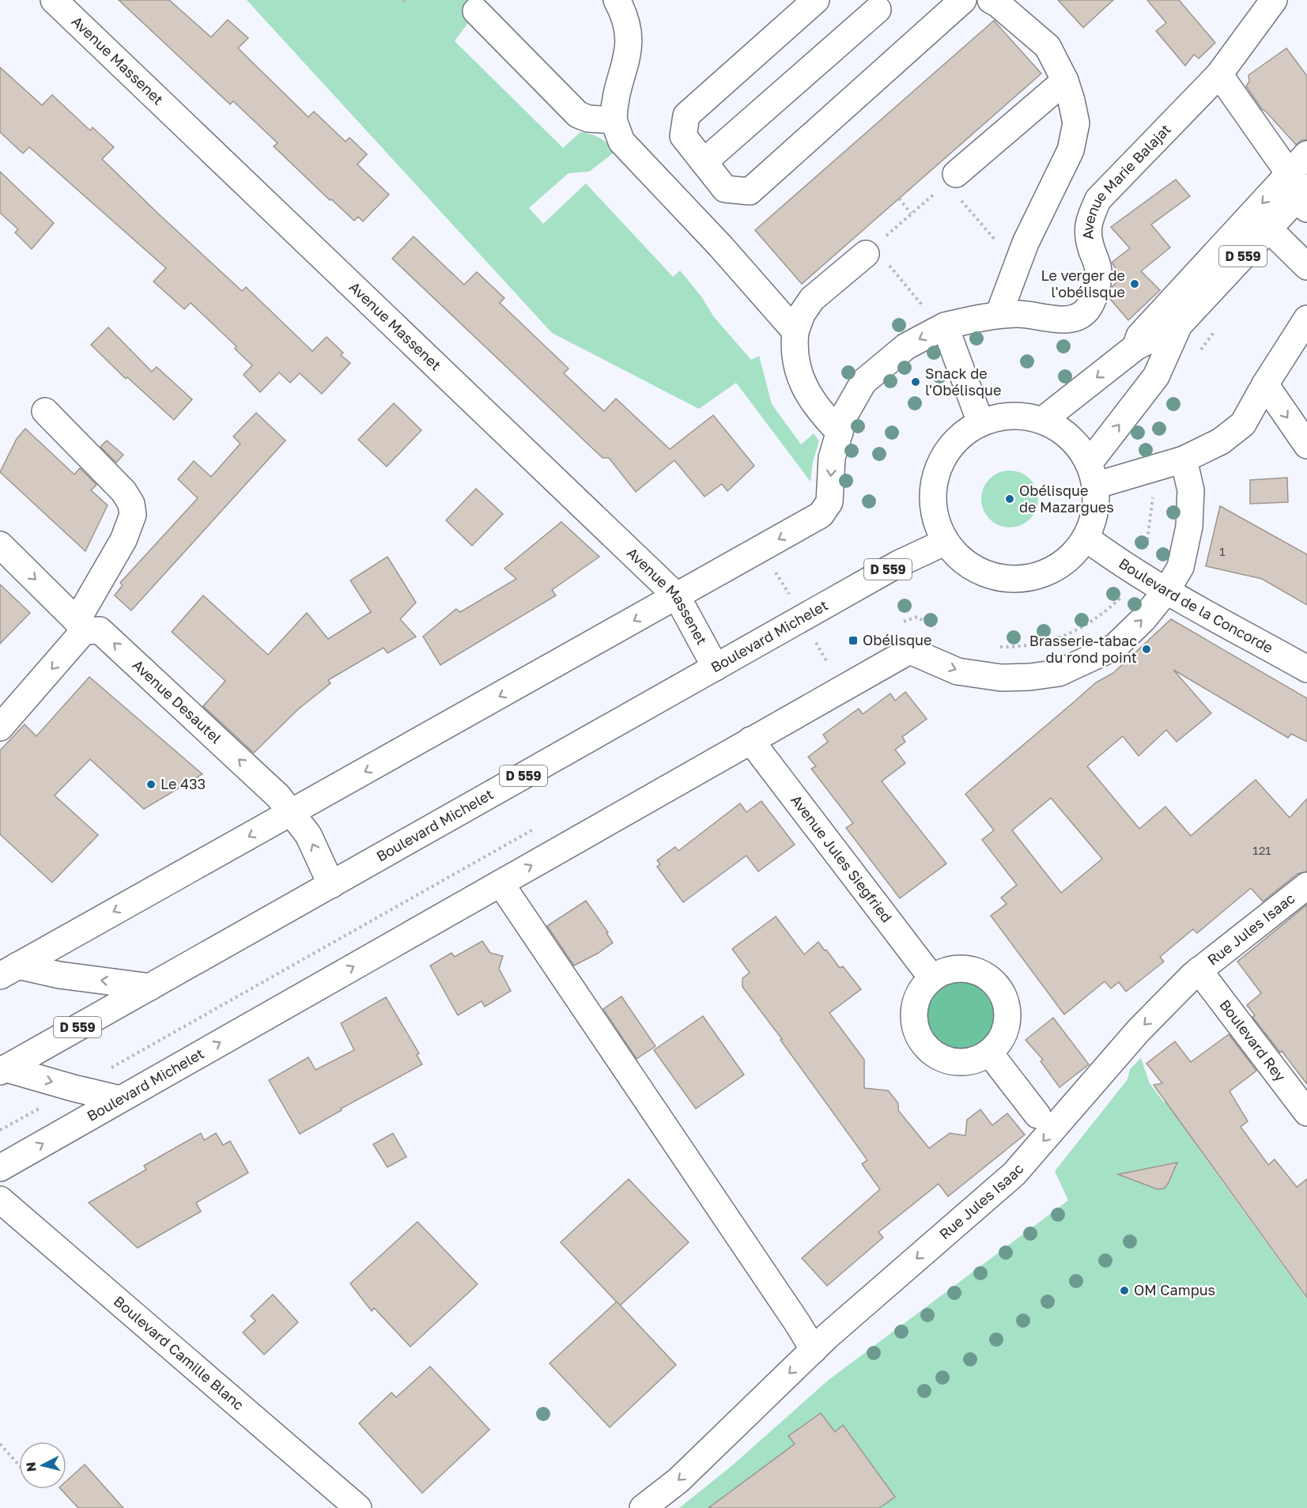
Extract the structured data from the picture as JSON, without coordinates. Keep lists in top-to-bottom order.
{
  "streets": {
    "street": [
      "Avenue Massenet",
      "Avenue Marie Balajat",
      "D 559",
      "Boulevard de la Concorde",
      "Boulevard Michelet",
      "Avenue Desautel",
      "Avenue Jules Siegfried",
      "Rue Jules Isaac",
      "Boulevard Rey",
      "Boulevard Camille Blanc"
    ]
  },
  "crossings": [
    ["Avenue Massenet", "Avenue Marie Balajat"],
    ["Avenue Massenet", "Boulevard Michelet"],
    ["D 559", "Boulevard de la Concorde"],
    ["D 559", "Boulevard Michelet"],
    ["Boulevard de la Concorde", "Boulevard Michelet"],
    ["Boulevard Michelet", "Avenue Desautel"],
    ["Boulevard Michelet", "Avenue Jules Siegfried"],
    ["Rue Jules Isaac", "Boulevard Rey"]
  ],
  "one_way": ["Avenue Marie Balajat", "Avenue Desautel", "Rue Jules Isaac"],
  "places": {
    "other": [
      "Le verger de l'obélisque",
      "Snack de l'Obélisque",
      "Obélisque de Mazargues",
      "Brasserie-tabac du rond point",
      "Le 433",
      "OM Campus"
    ],
    "transit": ["Obélisque"]
  },
  "house_numbers": ["1", "121"],
  "north": "left"
}
